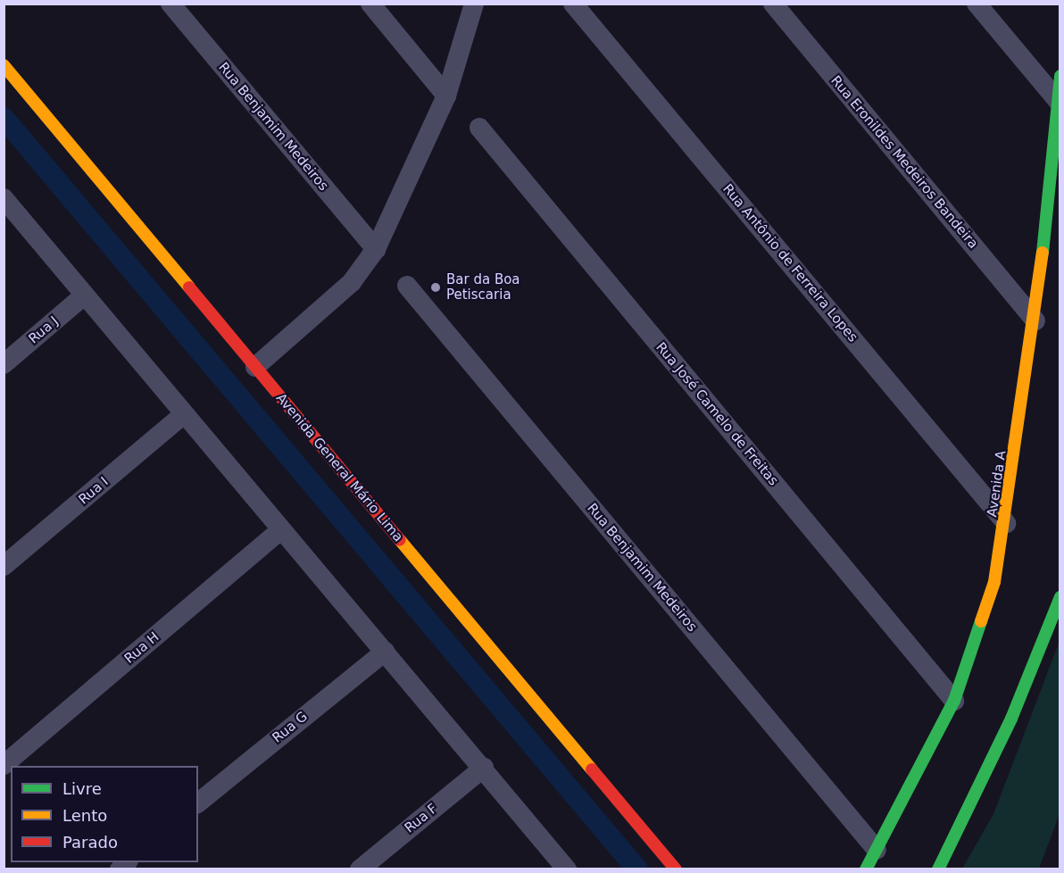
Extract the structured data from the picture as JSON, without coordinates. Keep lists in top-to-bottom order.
{
  "streets": {
    "street": [
      "Rua Benjamim Medeiros",
      "Rua Eronildes Medeiros Bandeira",
      "Rua Antônio de Ferreira Lopes",
      "Rua J",
      "Rua José Camelo de Freitas",
      "Avenida General Mário Lima",
      "Avenida A",
      "Rua I",
      "Rua H",
      "Rua G",
      "Rua F"
    ]
  },
  "crossings": [
    ["Rua Benjamim Medeiros", "Avenida A"],
    ["Rua Eronildes Medeiros Bandeira", "Avenida A"],
    ["Rua Antônio de Ferreira Lopes", "Avenida A"],
    ["Rua José Camelo de Freitas", "Avenida A"]
  ],
  "places": ["Bar da Boa Petiscaria"],
  "legend": ["Livre", "Lento", "Parado"]
}
